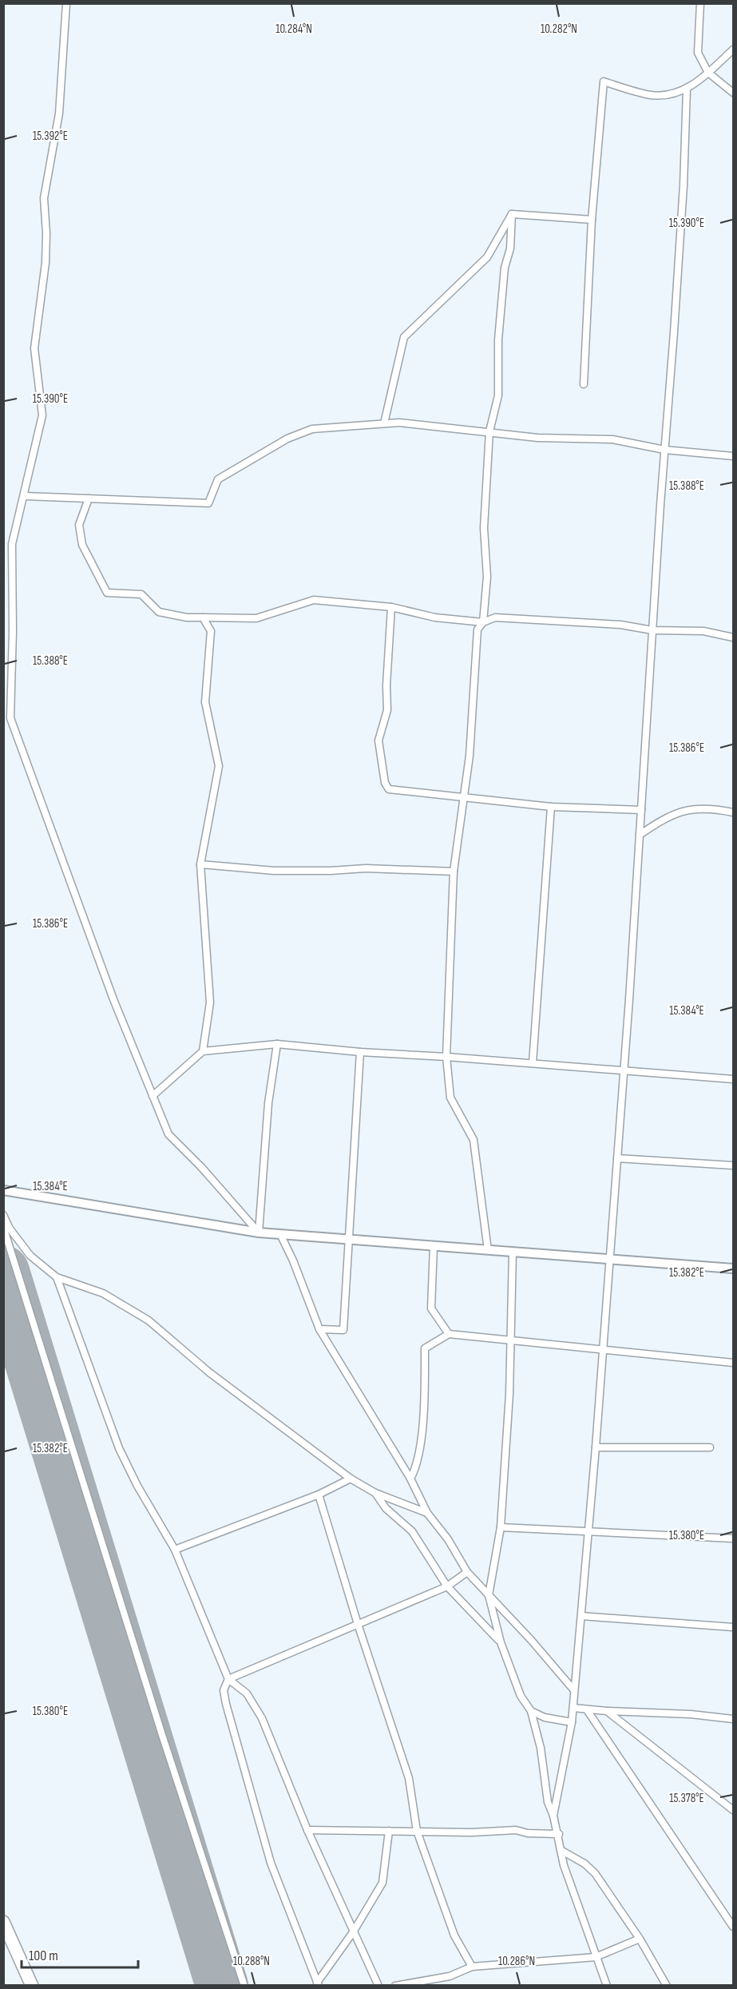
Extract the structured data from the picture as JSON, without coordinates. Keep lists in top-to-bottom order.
{
  "scale_bar": "100 m",
  "coordinates": [
    "10.284°N",
    "10.282°N",
    "15.392°E",
    "15.390°E",
    "15.388°E",
    "15.386°E",
    "15.384°E",
    "15.382°E",
    "15.380°E",
    "15.378°E",
    "10.288°N",
    "10.286°N"
  ]
}
